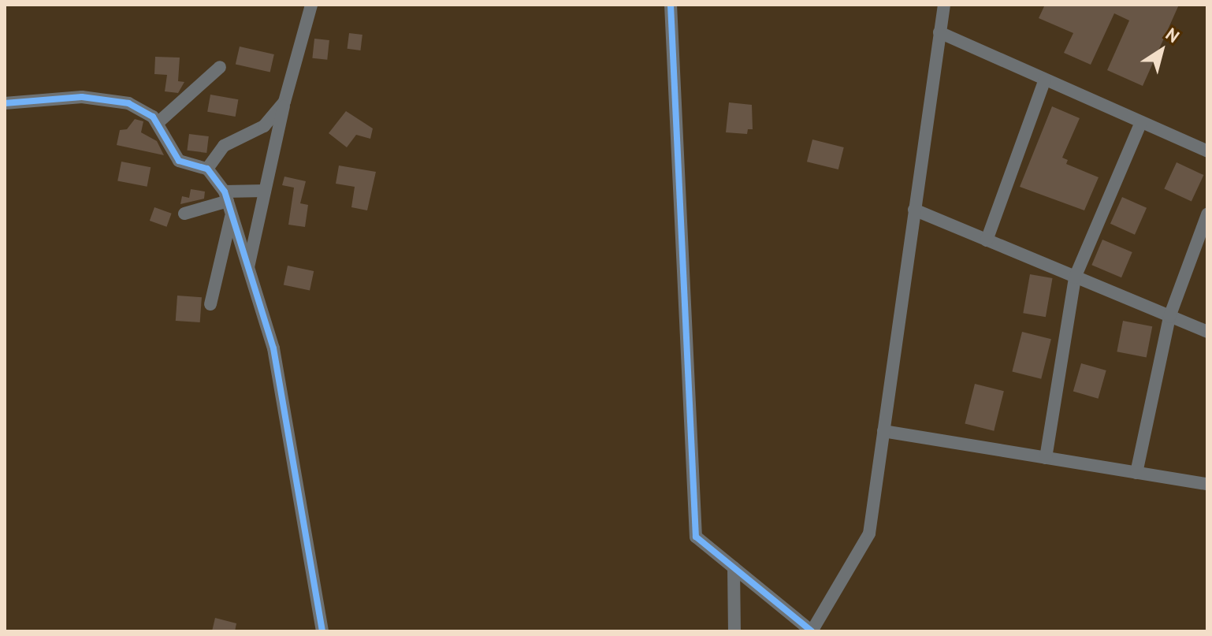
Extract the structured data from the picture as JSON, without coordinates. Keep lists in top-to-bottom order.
{
  "north": "top right"
}
